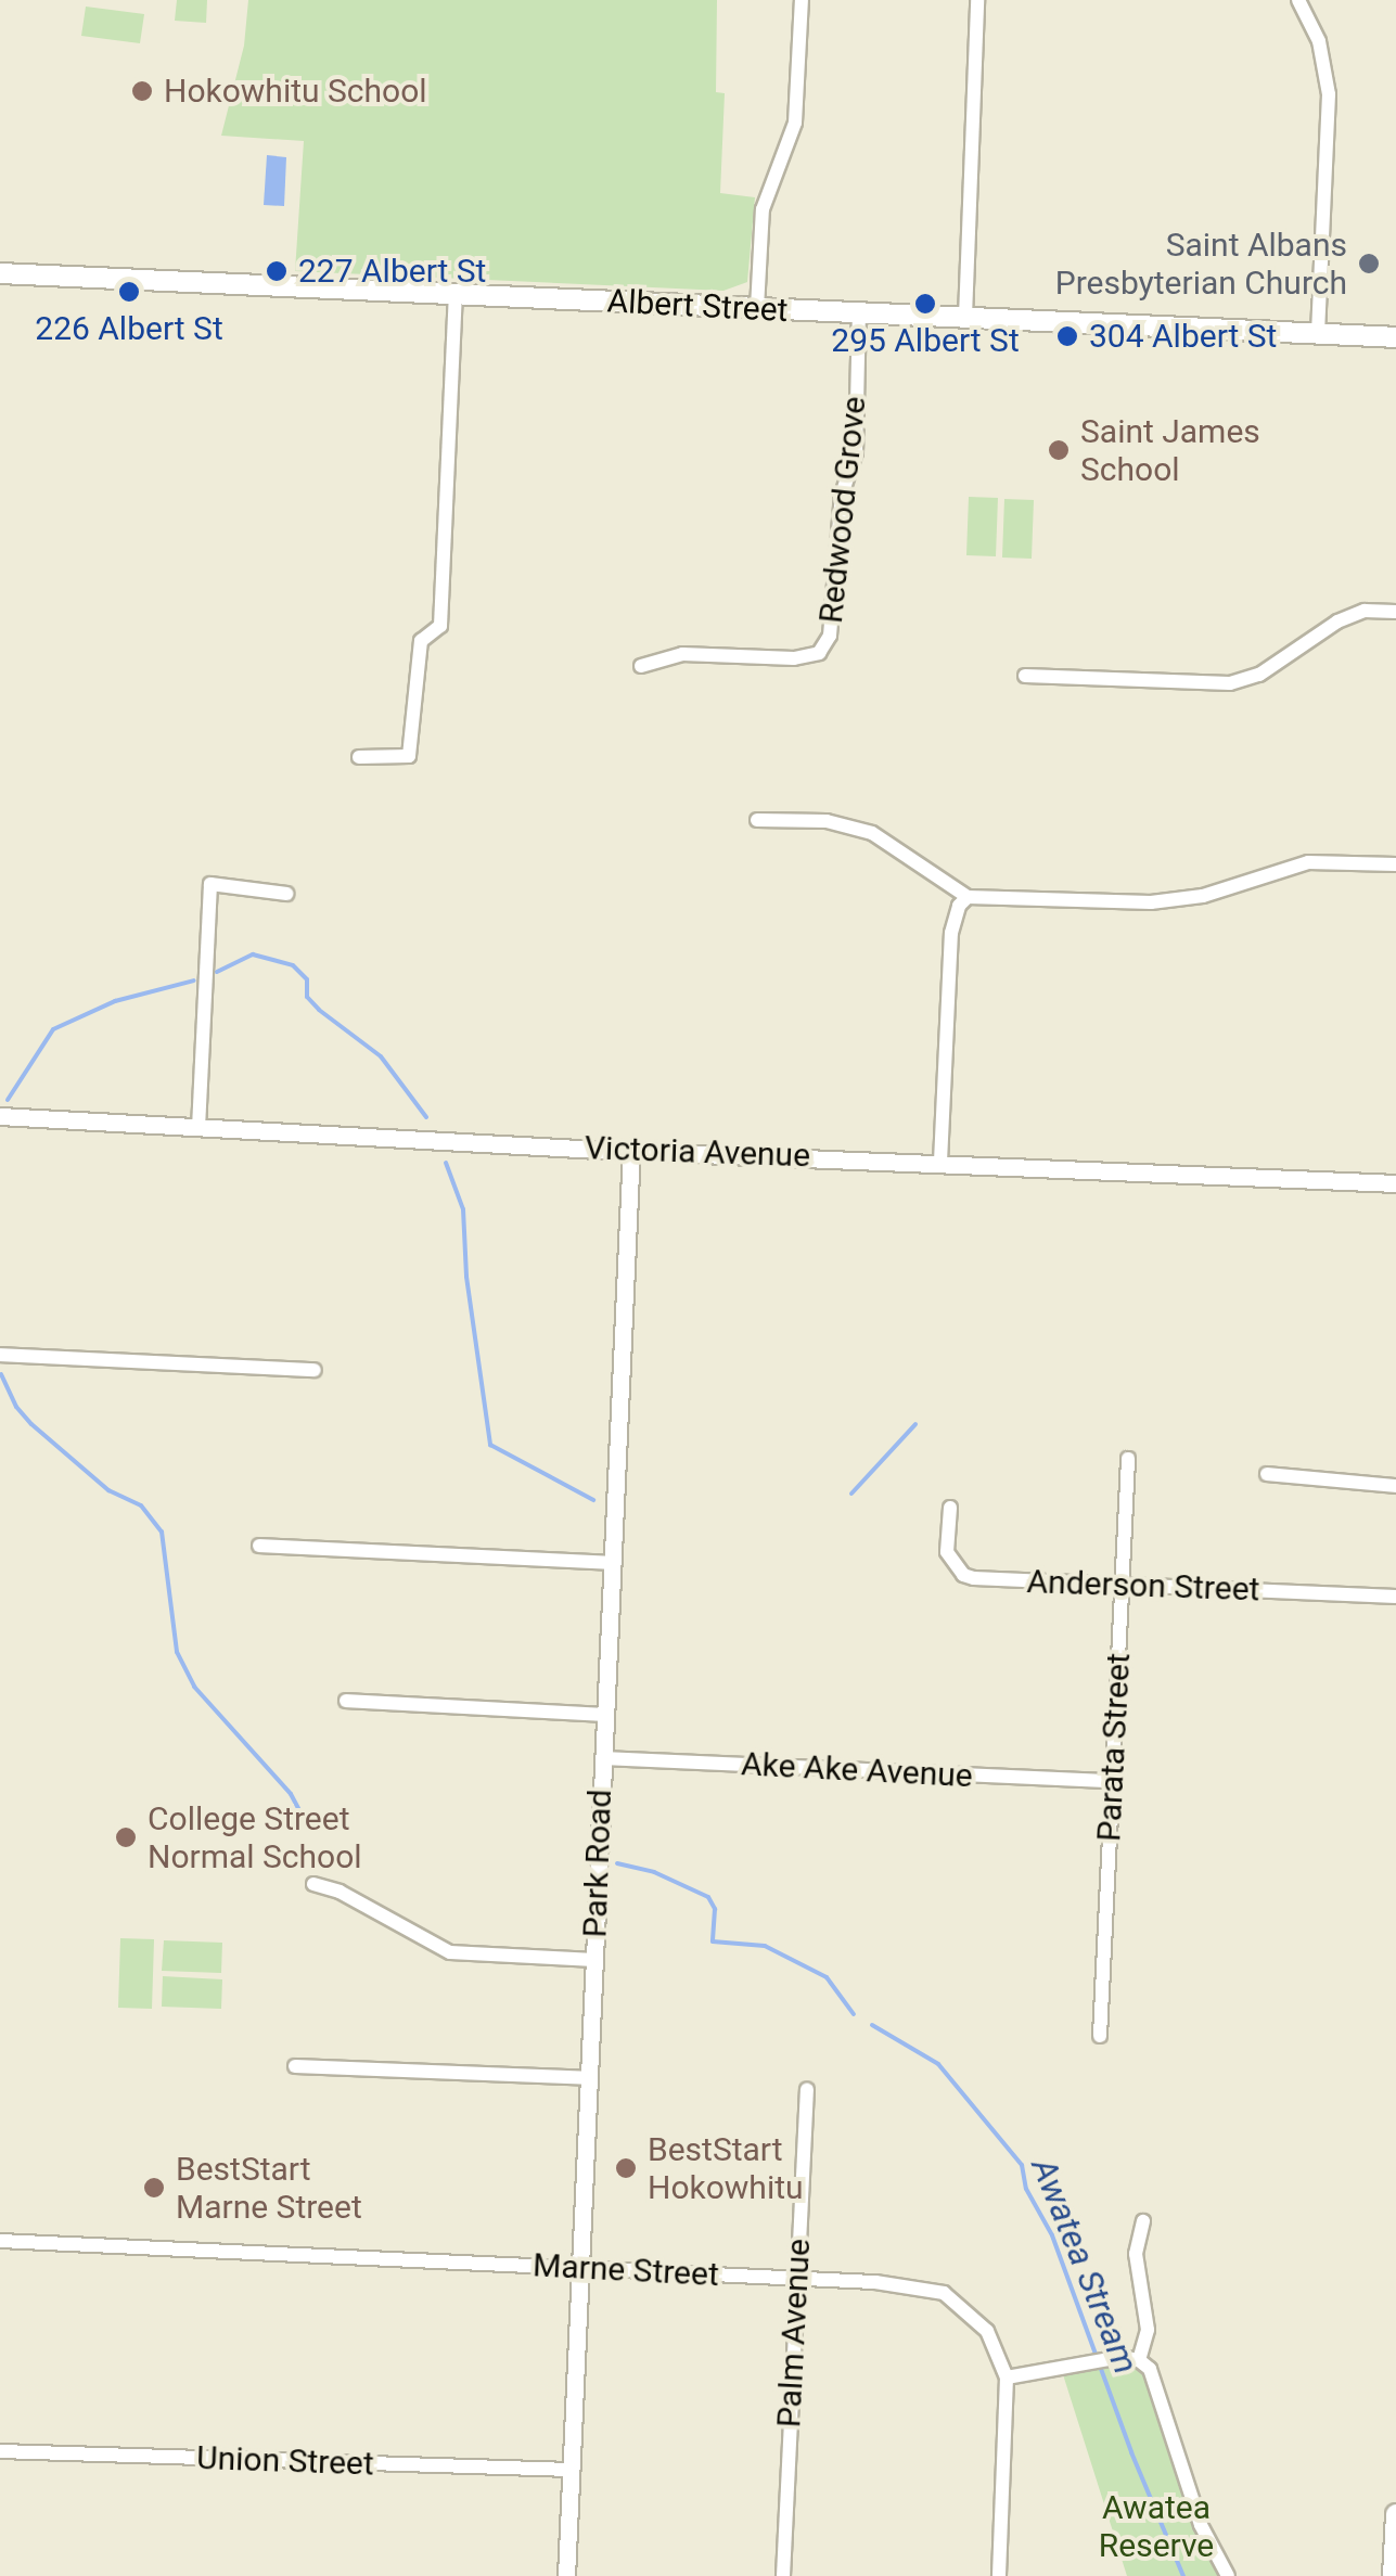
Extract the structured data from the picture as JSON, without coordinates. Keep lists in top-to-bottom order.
{
  "streets": {
    "main road": ["Albert Street"],
    "street": [
      "Redwood Grove",
      "Victoria Avenue",
      "Anderson Street",
      "Parata Street",
      "Ake Ake Avenue",
      "Park Road",
      "Marne Street",
      "Palm Avenue",
      "Union Street"
    ]
  },
  "crossings": [
    ["Albert Street", "Redwood Grove"],
    ["Victoria Avenue", "Park Road"],
    ["Anderson Street", "Parata Street"],
    ["Parata Street", "Ake Ake Avenue"],
    ["Ake Ake Avenue", "Park Road"],
    ["Park Road", "Marne Street"],
    ["Park Road", "Union Street"],
    ["Marne Street", "Palm Avenue"]
  ],
  "water": ["Awatea Stream"],
  "parks": ["Awatea Reserve"],
  "places": [
    "Hokowhitu School",
    "Saint Albans Presbyterian Church",
    "227 Albert St",
    "226 Albert St",
    "295 Albert St",
    "304 Albert St",
    "Saint James School",
    "College Street Normal School",
    "BestStart Hokowhitu",
    "BestStart Marne Street"
  ]
}
